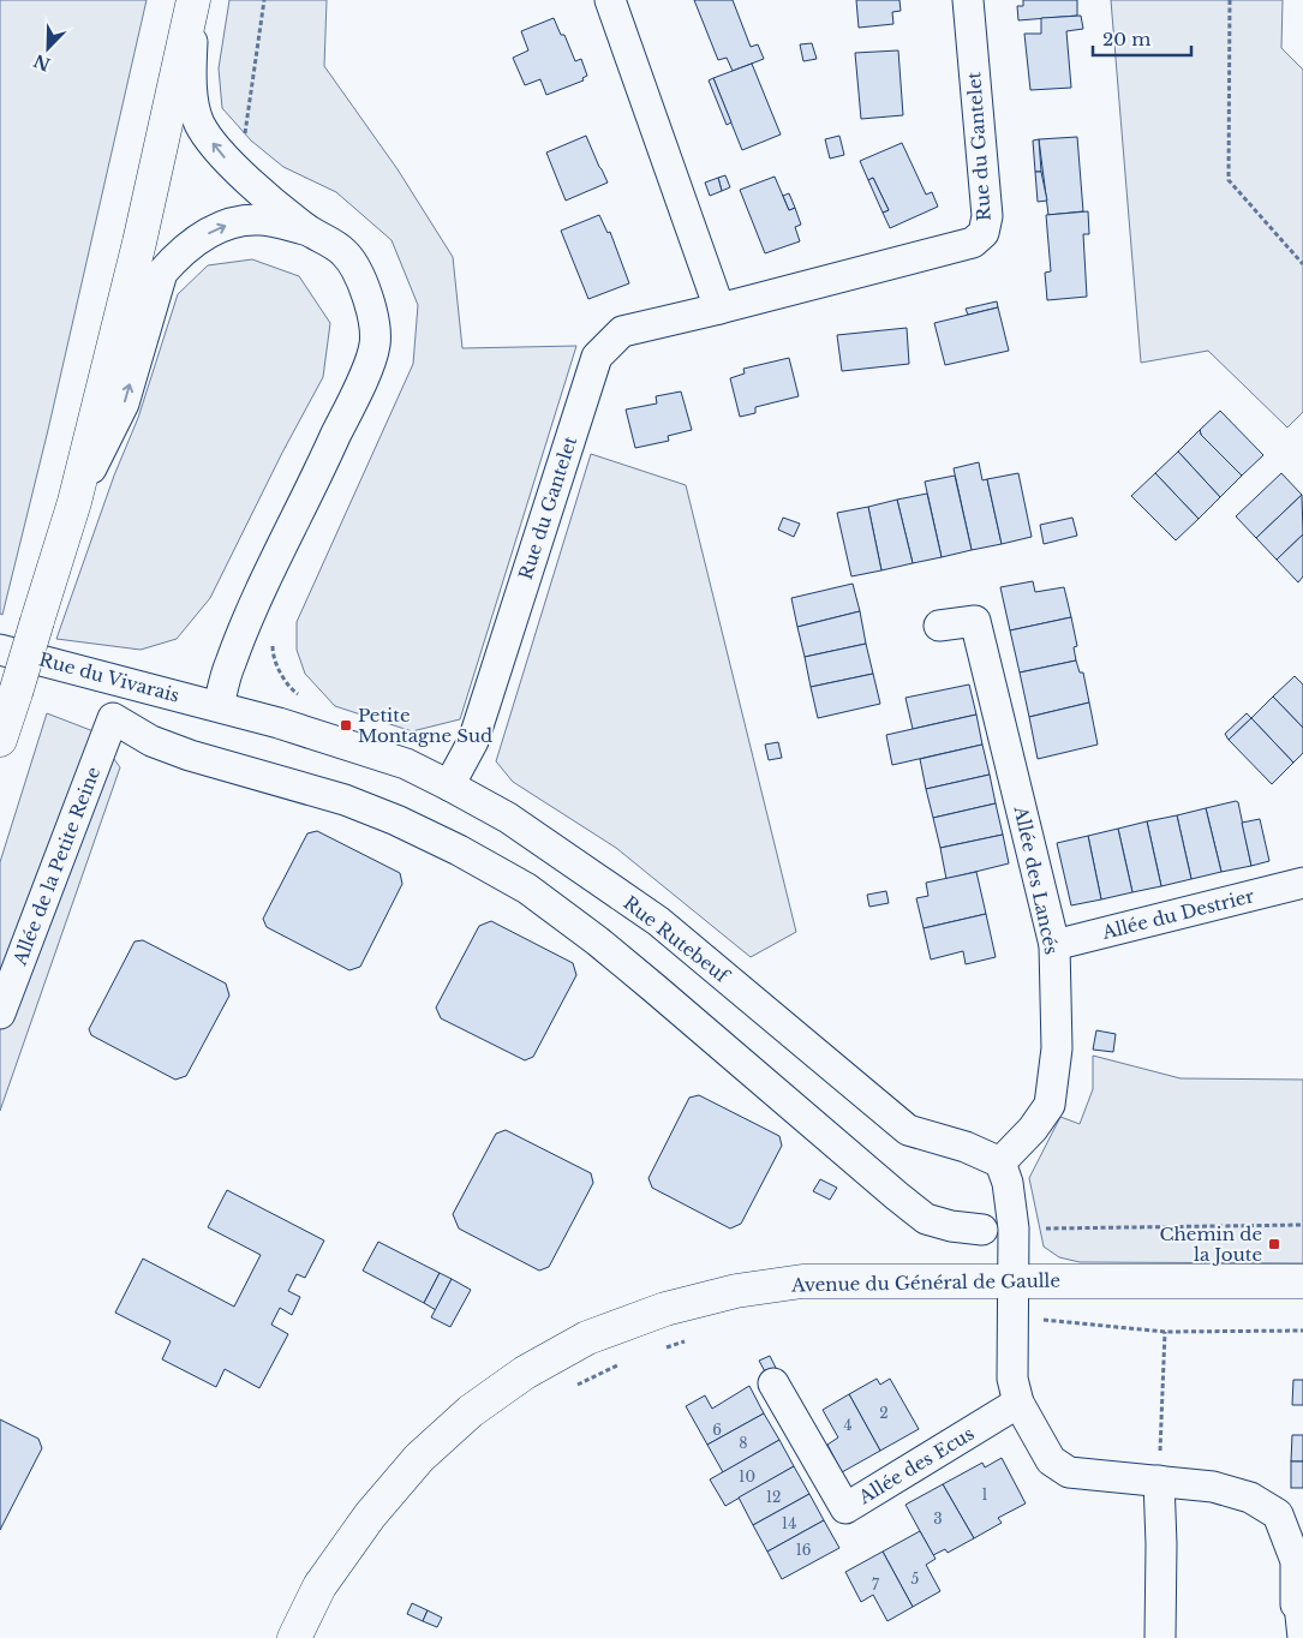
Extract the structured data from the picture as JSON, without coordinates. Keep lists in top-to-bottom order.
{
  "streets": {
    "street": [
      "Rue du Gantelet",
      "Rue du Vivarais",
      "Allée de la Petite Reine",
      "Allée des Lancés",
      "Allée du Destrier",
      "Rue Rutebeuf",
      "Avenue du Général de Gaulle",
      "Allée des Ecus"
    ]
  },
  "crossings": [
    ["Rue du Gantelet", "Rue Rutebeuf"],
    ["Rue du Vivarais", "Rue Rutebeuf"],
    ["Allée des Lancés", "Allée du Destrier"],
    ["Allée des Lancés", "Rue Rutebeuf"]
  ],
  "places": {
    "transit": ["Petite Montagne Sud", "Chemin de la Joute"]
  },
  "house_numbers": [
    "2",
    "4",
    "6",
    "8",
    "10",
    "1",
    "12",
    "3",
    "14",
    "16",
    "5",
    "7"
  ],
  "scale_bar": "20 m",
  "north": "bottom left"
}
